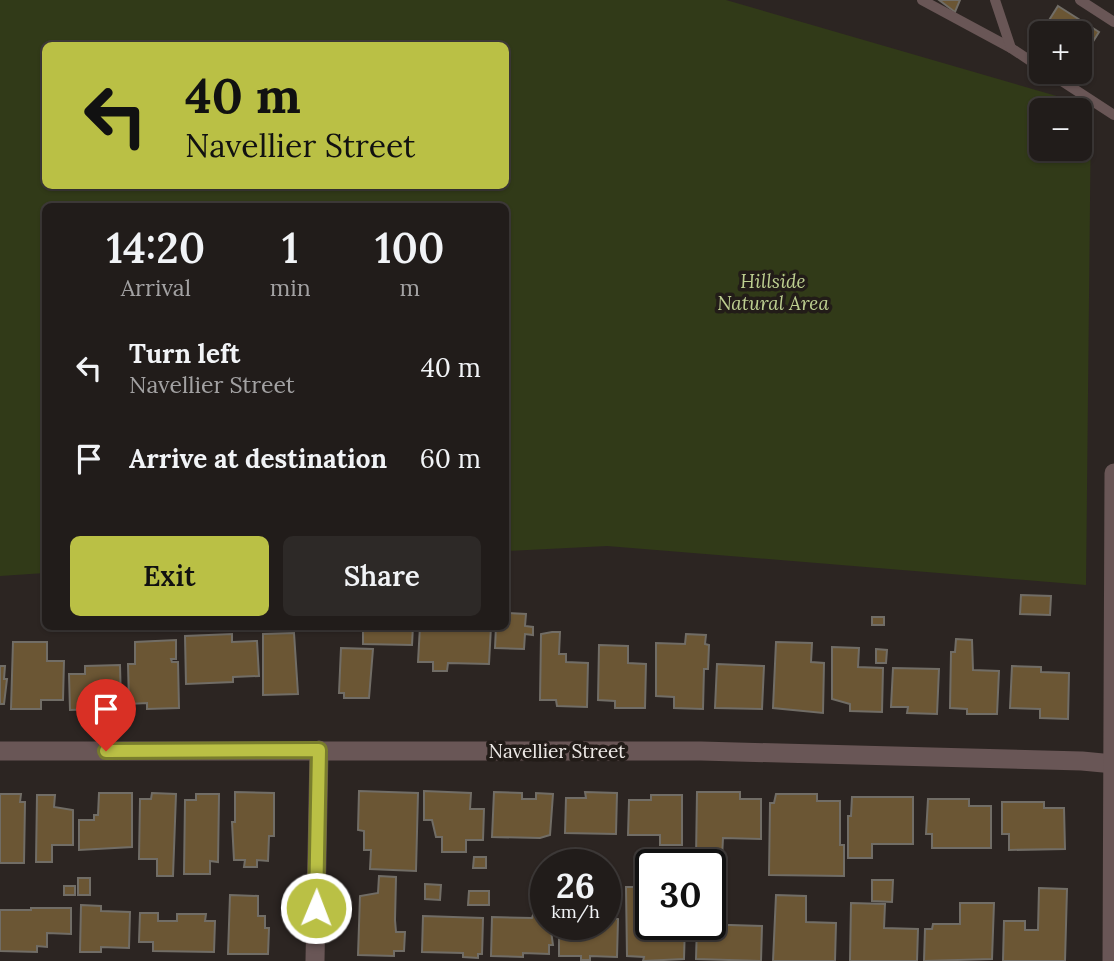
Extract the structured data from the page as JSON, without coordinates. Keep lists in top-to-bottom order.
{
  "streets": {
    "street": ["Navellier Street"]
  },
  "parks": ["Hillside Natural Area"],
  "page": {
    "map_buttons": ["+", "−"],
    "turn": ["40 m", "Navellier Street"],
    "eta": [
      "14:20",
      "Arrival",
      "1",
      "min",
      "100",
      "m"
    ],
    "list": [
      {
        "name": "Turn left",
        "note": "Navellier Street",
        "value": "40 m"
      },
      {
        "name": "Arrive at destination",
        "value": "60 m"
      }
    ],
    "buttons": ["Exit", "Share"],
    "speed": "26 km/h",
    "limit": "30"
  }
}
